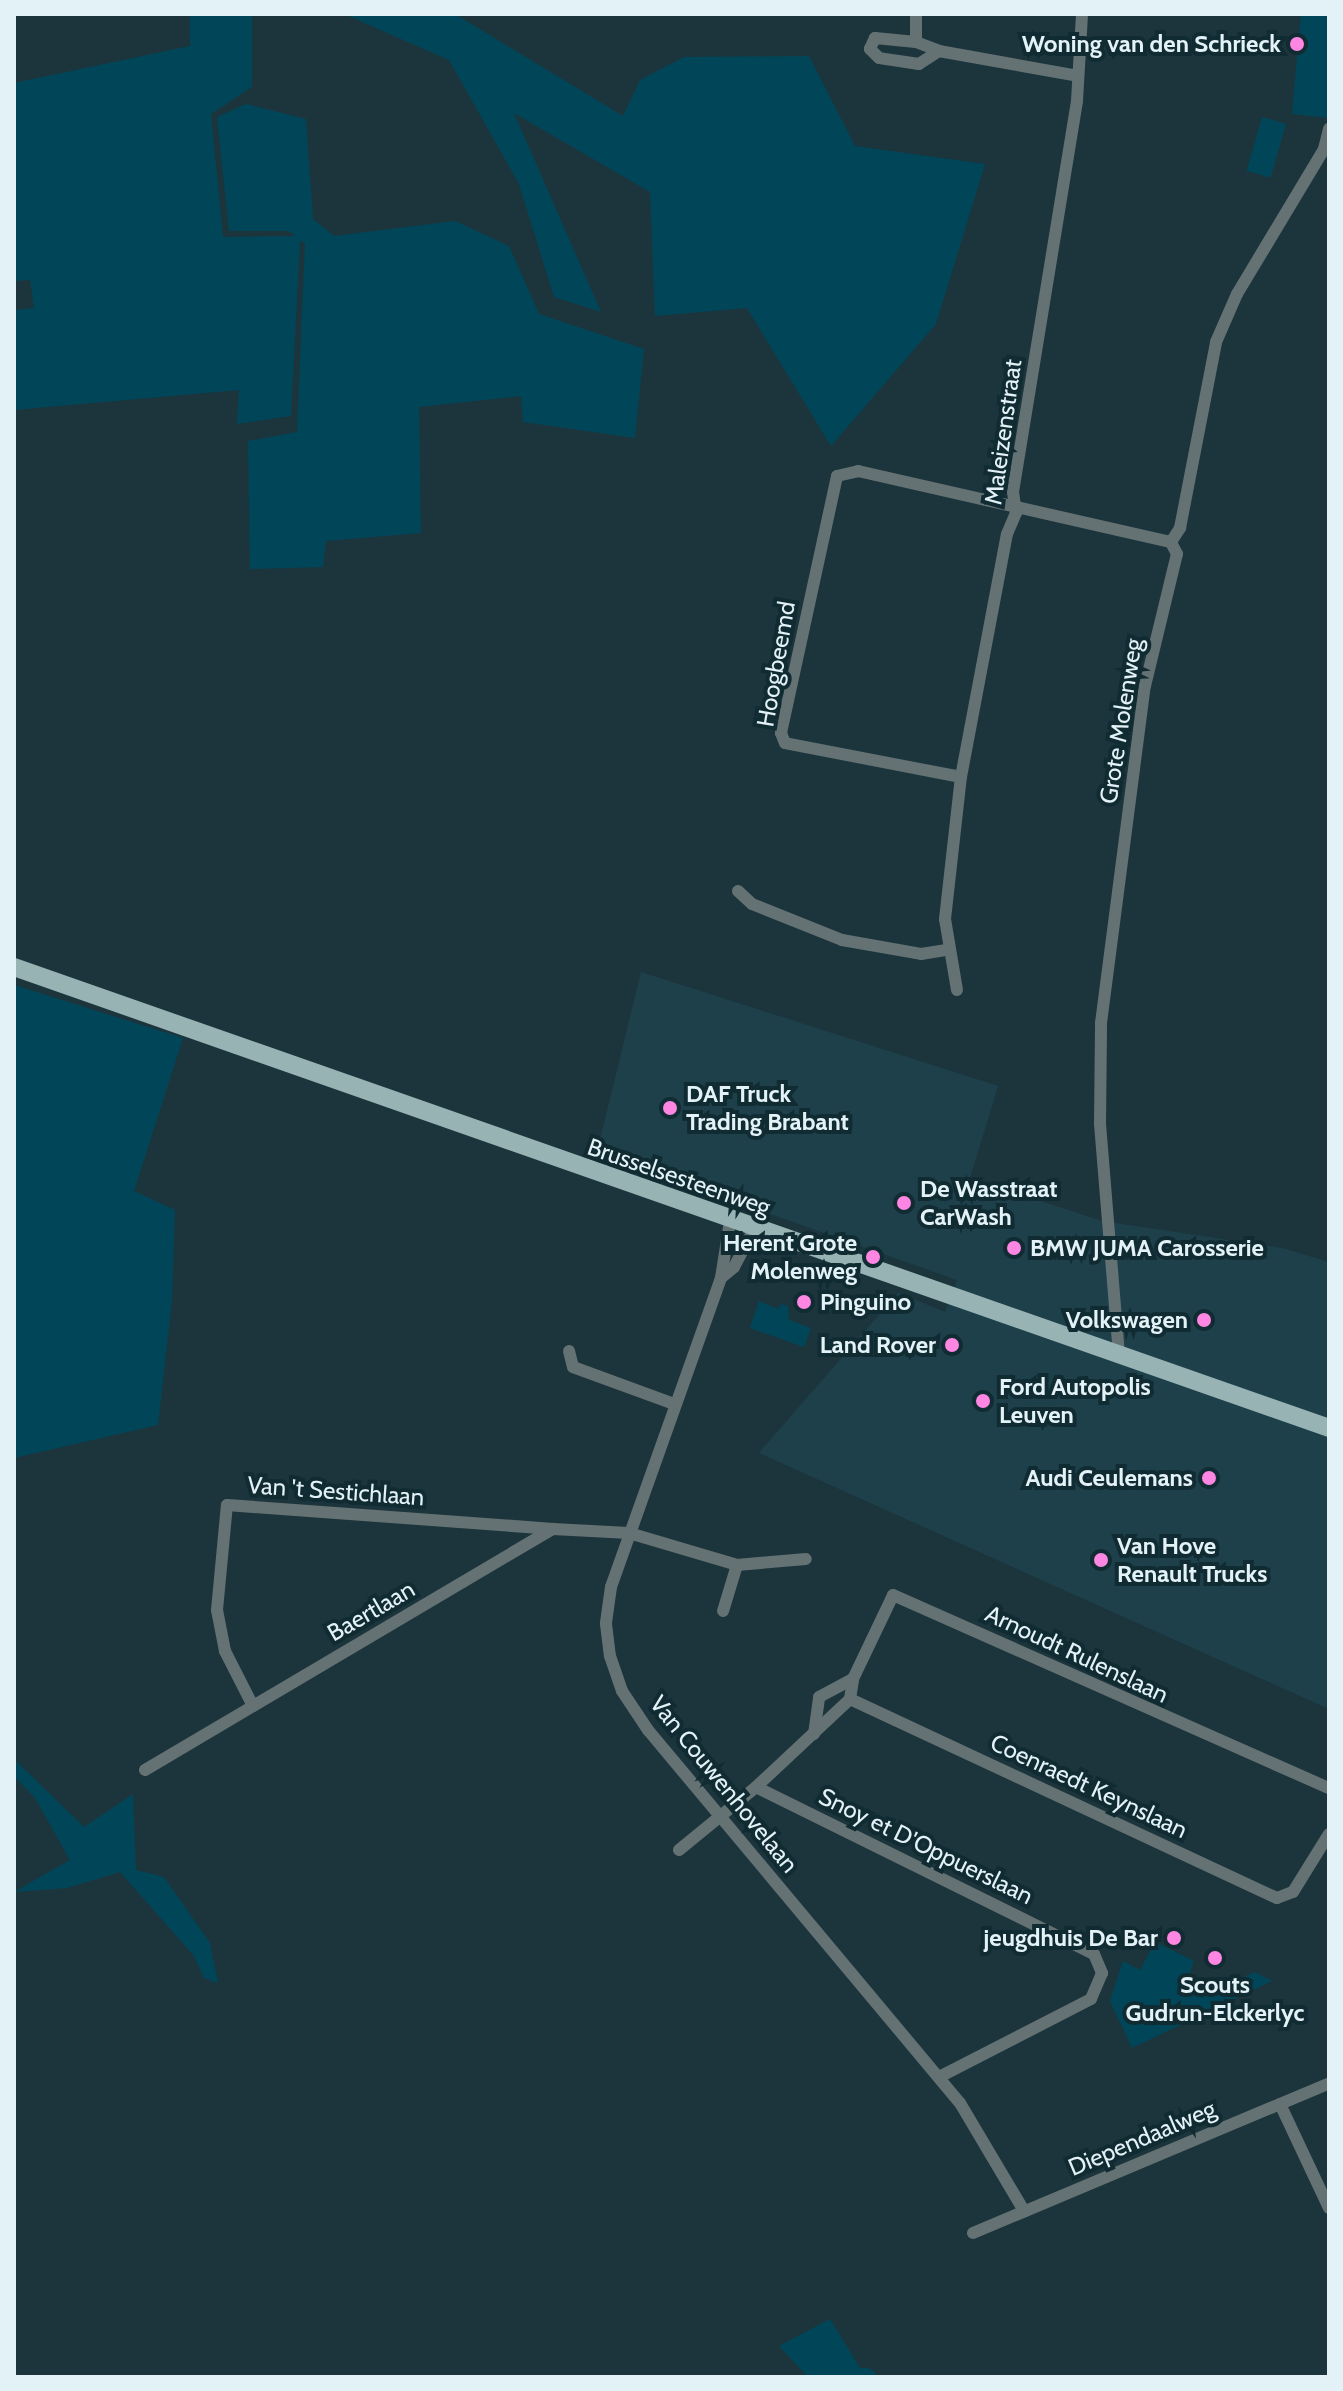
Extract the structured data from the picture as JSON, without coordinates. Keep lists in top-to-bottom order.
{
  "streets": {
    "main road": ["Brusselsesteenweg"],
    "street": [
      "Maleizenstraat",
      "Hoogbeemd",
      "Grote Molenweg",
      "Van 't Sestichlaan",
      "Baertlaan",
      "Arnoudt Rulenslaan",
      "Van Couwenhovelaan",
      "Coenraedt Keynslaan",
      "Snoy et D'Oppuerslaan",
      "Diependaalweg"
    ]
  },
  "crossings": [
    ["Maleizenstraat", "Hoogbeemd"],
    ["Grote Molenweg", "Brusselsesteenweg"],
    ["Brusselsesteenweg", "Van Couwenhovelaan"],
    ["Van 't Sestichlaan", "Baertlaan"],
    ["Arnoudt Rulenslaan", "Coenraedt Keynslaan"],
    ["Van Couwenhovelaan", "Snoy et D'Oppuerslaan"],
    ["Van Couwenhovelaan", "Diependaalweg"]
  ],
  "places": [
    "Woning van den Schrieck",
    "DAF Truck Trading Brabant",
    "De Wasstraat CarWash",
    "BMW JUMA Carosserie",
    "Herent Grote Molenweg",
    "Pinguino",
    "Volkswagen",
    "Land Rover",
    "Ford Autopolis Leuven",
    "Audi Ceulemans",
    "Van Hove Renault Trucks",
    "jeugdhuis De Bar",
    "Scouts Gudrun-Elckerlyc"
  ]
}
